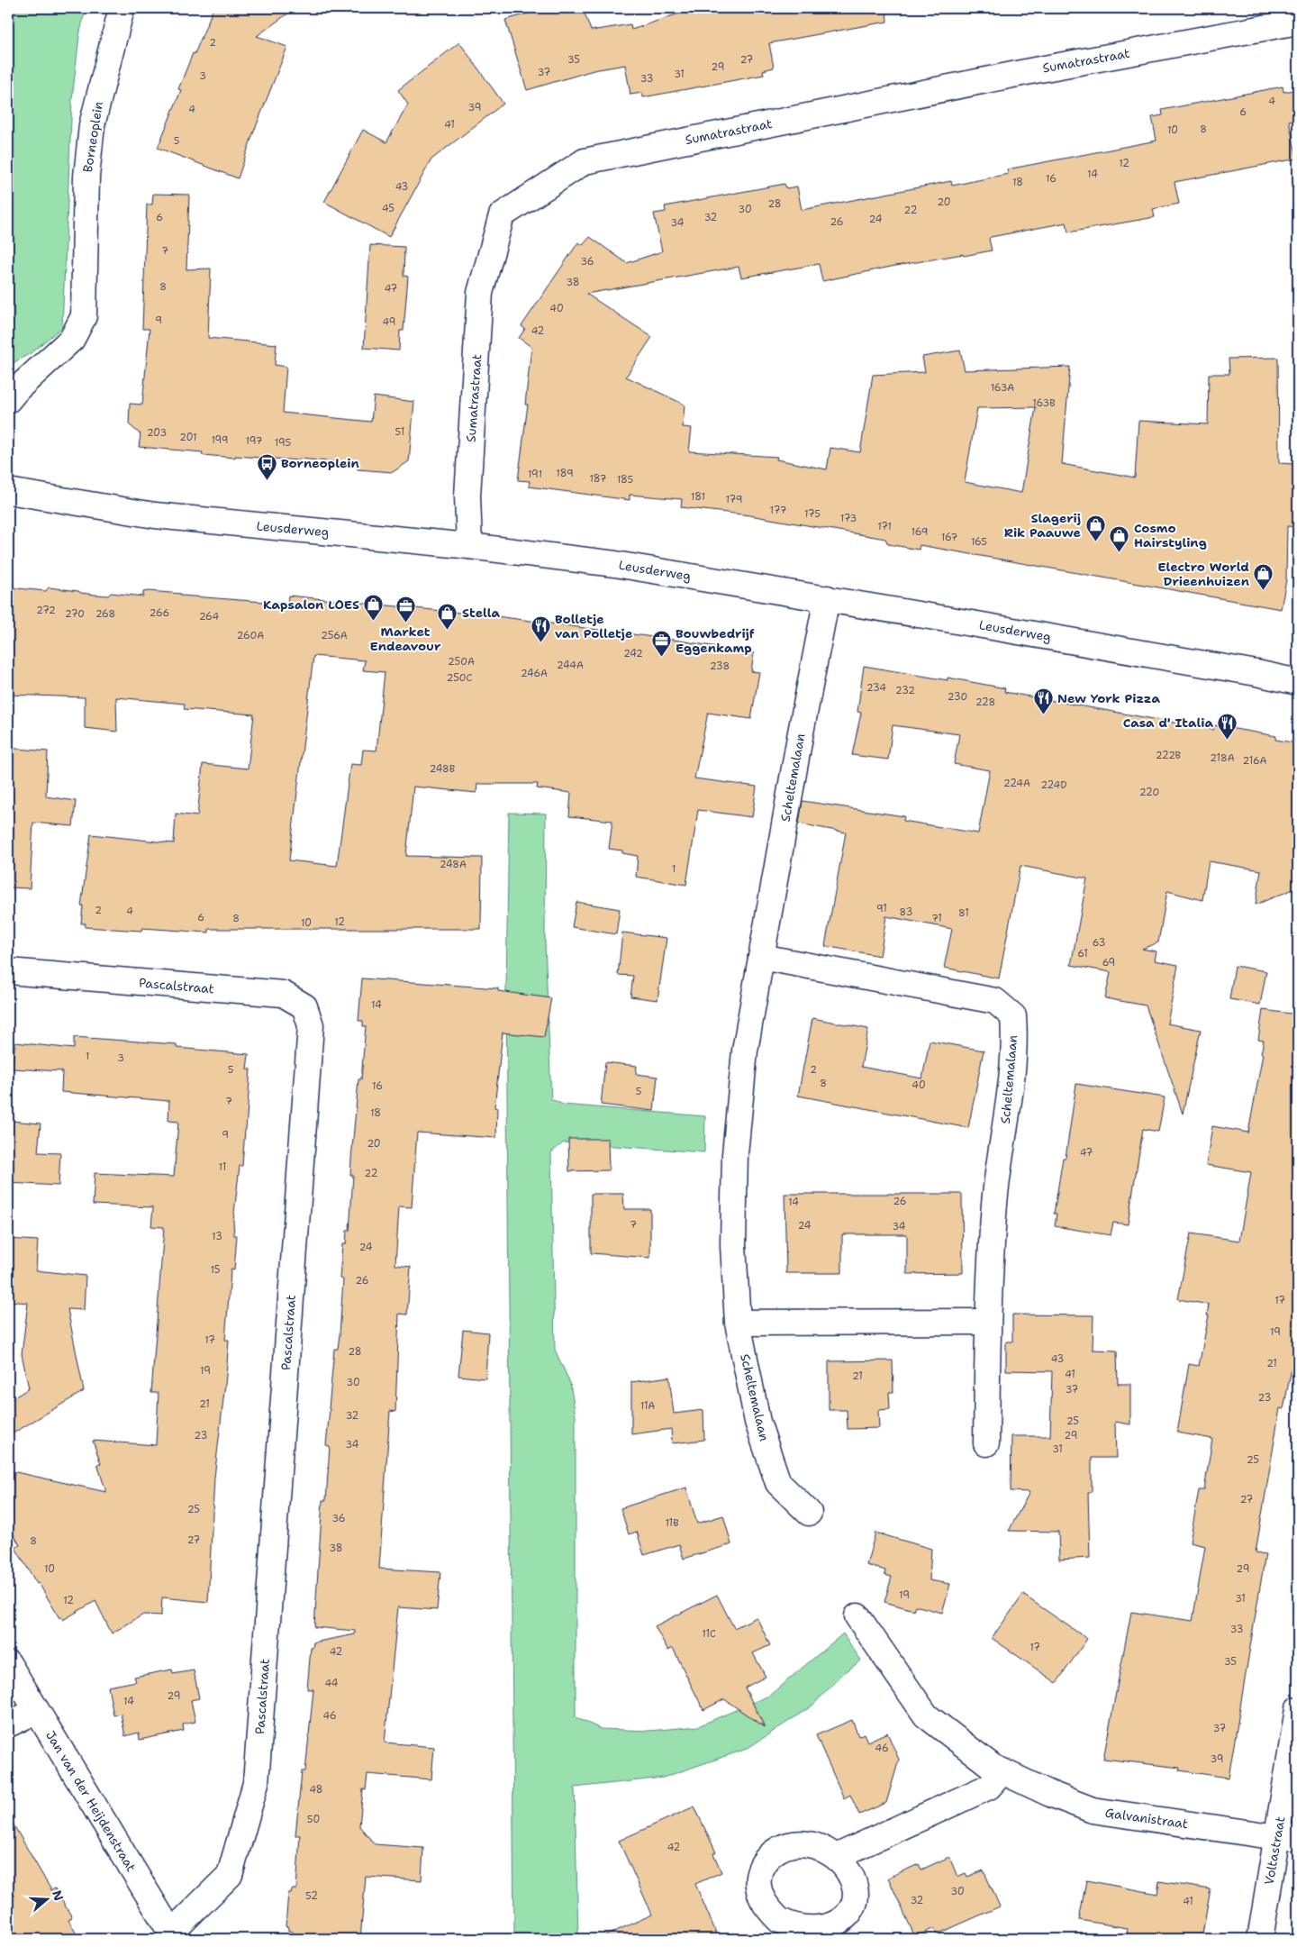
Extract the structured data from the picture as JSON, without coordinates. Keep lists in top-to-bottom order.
{
  "streets": {
    "street": [
      "Sumatrastraat",
      "Borneoplein",
      "Leusderweg",
      "Scheltemalaan",
      "Pascalstraat",
      "Jan van der Heijdenstraat",
      "Galvanistraat",
      "Voltastraat"
    ]
  },
  "crossings": [
    ["Sumatrastraat", "Leusderweg"],
    ["Leusderweg", "Scheltemalaan"],
    ["Pascalstraat", "Jan van der Heijdenstraat"],
    ["Galvanistraat", "Voltastraat"]
  ],
  "places": {
    "bus stop": ["Borneoplein"],
    "shop": [
      "Slagerij Rik Paauwe",
      "Cosmo Hairstyling",
      "Electro World Drieenhuizen",
      "Kapsalon LOES",
      "Stella"
    ],
    "office": ["Market Endeavour", "Bouwbedrijf Eggenkamp"],
    "restaurant": ["Bolletje van Polletje", "New York Pizza", "Casa d' Italia"]
  },
  "house_numbers": [
    "2",
    "35",
    "27",
    "29",
    "37",
    "31",
    "3",
    "33",
    "4",
    "39",
    "4",
    "6",
    "41",
    "8",
    "10",
    "5",
    "12",
    "14",
    "16",
    "18",
    "43",
    "20",
    "28",
    "45",
    "30",
    "22",
    "6",
    "32",
    "24",
    "26",
    "34",
    "7",
    "36",
    "38",
    "8",
    "47",
    "40",
    "9",
    "49",
    "42",
    "163A",
    "163B",
    "51",
    "203",
    "201",
    "199",
    "197",
    "195",
    "189",
    "191",
    "187",
    "185",
    "181",
    "179",
    "177",
    "175",
    "173",
    "171",
    "169",
    "167",
    "165",
    "272",
    "266",
    "270",
    "268",
    "264",
    "260A",
    "256A",
    "242",
    "250A",
    "244A",
    "238",
    "246A",
    "250C",
    "234",
    "232",
    "230",
    "228",
    "222B",
    "218A",
    "216A",
    "248B",
    "224A",
    "224D",
    "220",
    "248A",
    "1",
    "91",
    "2",
    "4",
    "83",
    "81",
    "6",
    "8",
    "71",
    "12",
    "10",
    "63",
    "61",
    "69",
    "14",
    "1",
    "3",
    "5",
    "2",
    "8",
    "40",
    "16",
    "5",
    "7",
    "18",
    "9",
    "20",
    "47",
    "11",
    "22",
    "26",
    "14",
    "7",
    "24",
    "34",
    "13",
    "24",
    "15",
    "26",
    "17",
    "19",
    "17",
    "28",
    "43",
    "21",
    "19",
    "41",
    "21",
    "30",
    "37",
    "23",
    "21",
    "11A",
    "32",
    "25",
    "23",
    "29",
    "34",
    "31",
    "25",
    "27",
    "25",
    "36",
    "11B",
    "27",
    "8",
    "38",
    "10",
    "29",
    "19",
    "31",
    "12",
    "33",
    "11C",
    "17",
    "42",
    "35",
    "44",
    "29",
    "14",
    "46",
    "37",
    "46",
    "39",
    "48",
    "50",
    "42",
    "30",
    "52",
    "32",
    "41"
  ],
  "north": "right"
}
